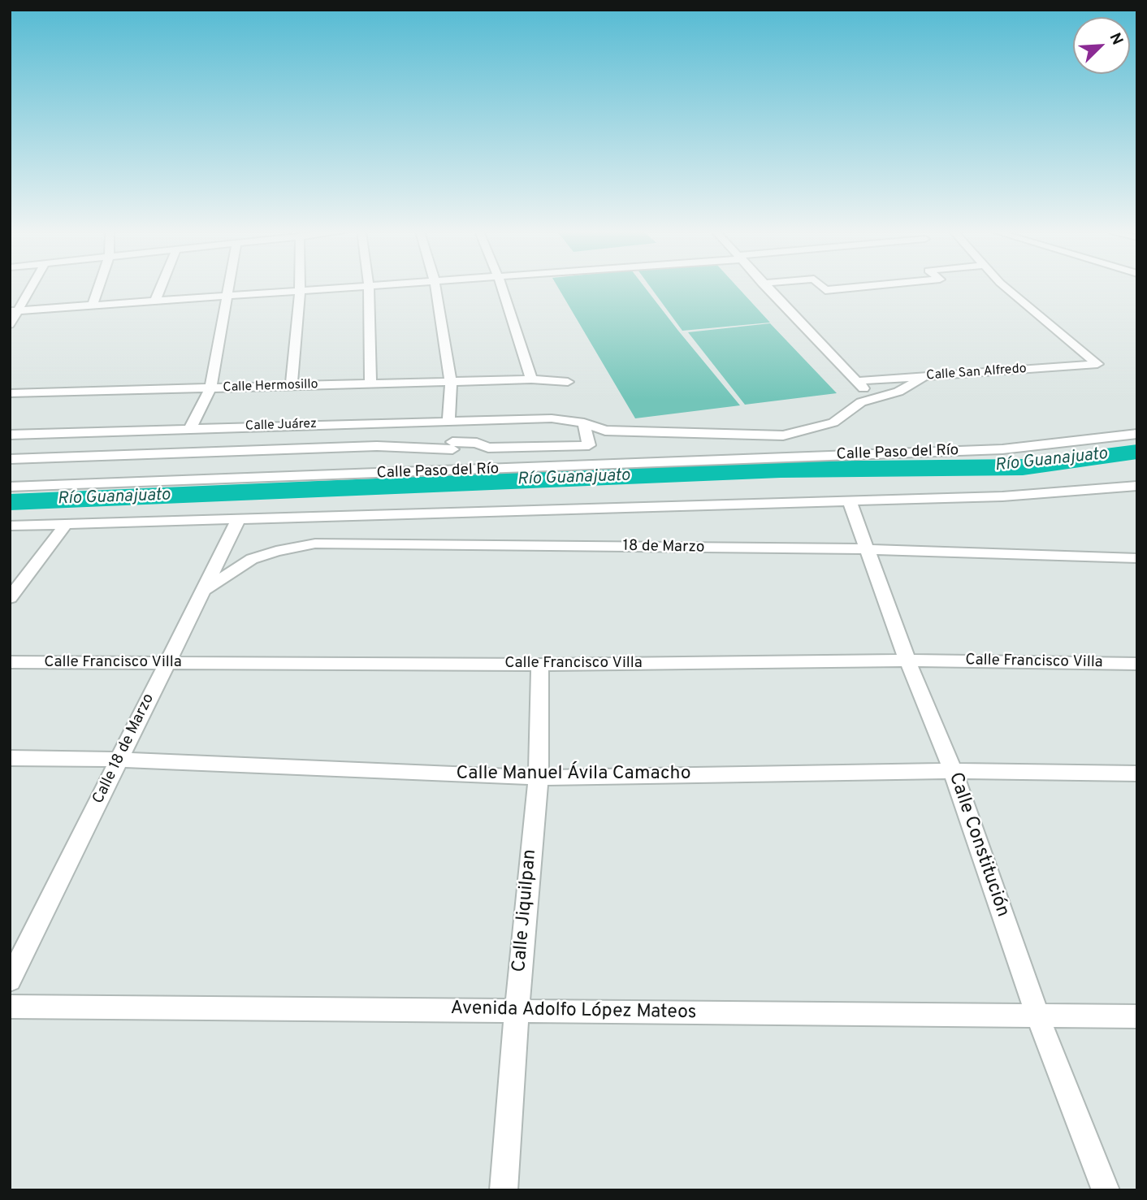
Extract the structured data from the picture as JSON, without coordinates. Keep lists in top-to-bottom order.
{
  "streets": {
    "street": [
      "Calle San Alfredo",
      "Calle Hermosillo",
      "Calle Juárez",
      "Calle Paso del Río",
      "18 de Marzo",
      "Calle Francisco Villa",
      "Calle 18 de Marzo",
      "Calle Manuel Ávila Camacho",
      "Calle Constitución",
      "Calle Jiquilpan",
      "Avenida Adolfo López Mateos"
    ]
  },
  "crossings": [
    ["Calle San Alfredo", "Calle Juárez"],
    ["18 de Marzo", "Calle 18 de Marzo"],
    ["18 de Marzo", "Calle Constitución"],
    ["Calle Francisco Villa", "Calle 18 de Marzo"],
    ["Calle Francisco Villa", "Calle Constitución"],
    ["Calle Francisco Villa", "Calle Jiquilpan"],
    ["Calle 18 de Marzo", "Calle Manuel Ávila Camacho"],
    ["Calle Manuel Ávila Camacho", "Calle Constitución"],
    ["Calle Manuel Ávila Camacho", "Calle Jiquilpan"],
    ["Calle Constitución", "Avenida Adolfo López Mateos"],
    ["Calle Jiquilpan", "Avenida Adolfo López Mateos"]
  ],
  "water": ["Río Guanajuato"],
  "north": "top right"
}
